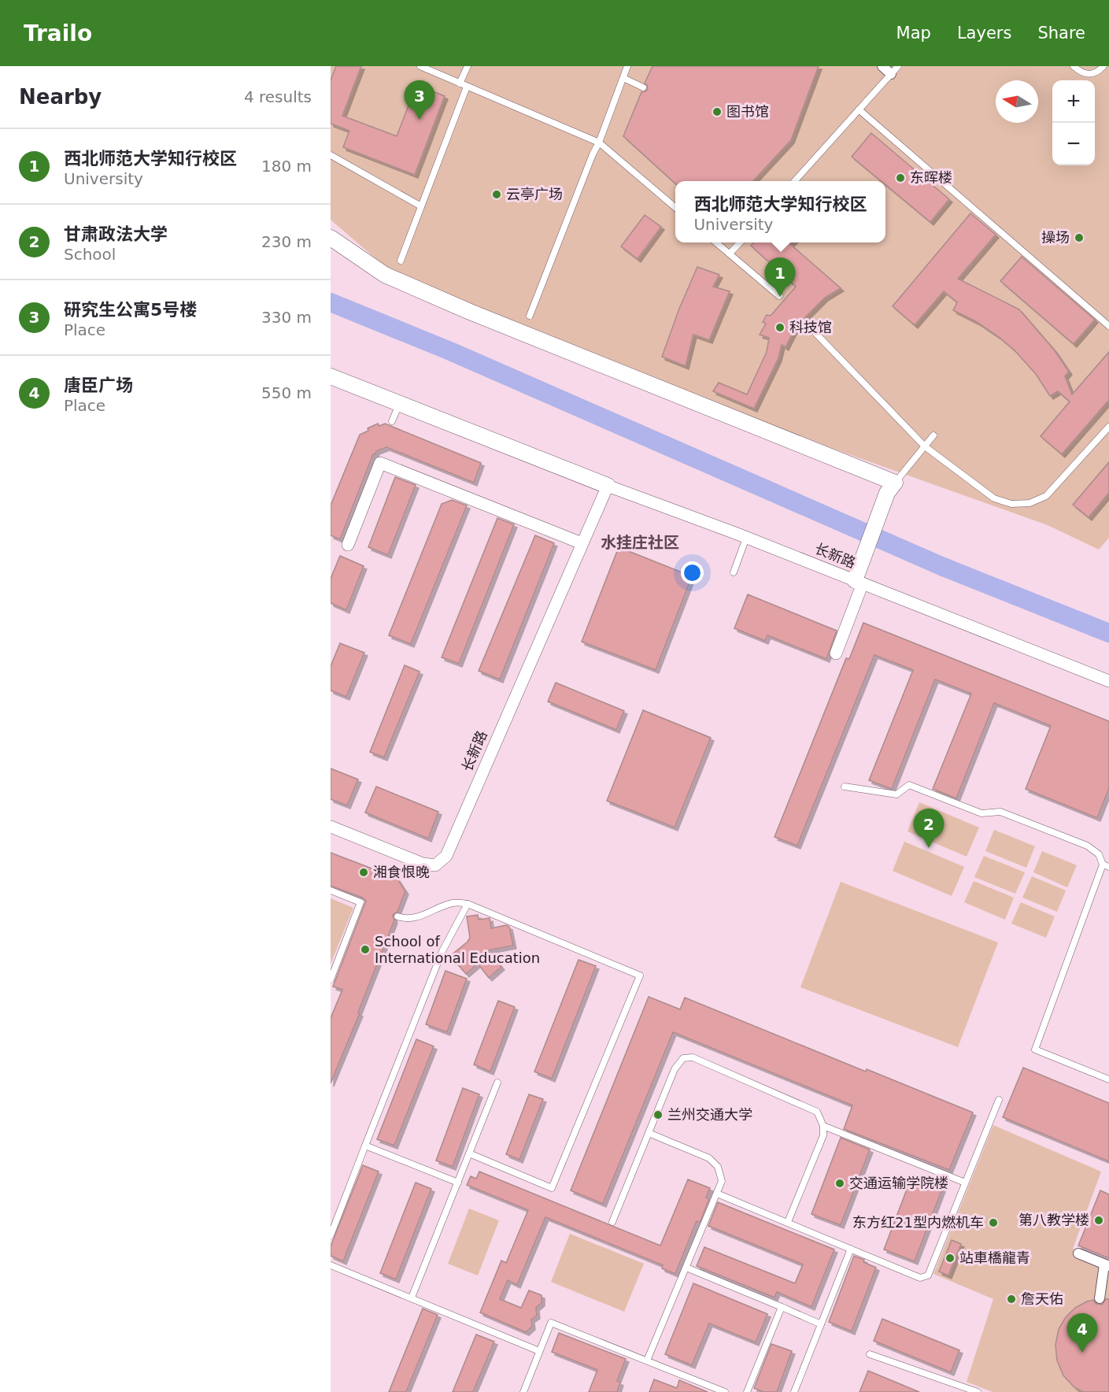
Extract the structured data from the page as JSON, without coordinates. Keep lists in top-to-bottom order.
{
  "streets": {
    "street": ["长新路"]
  },
  "districts": ["水挂庄社区"],
  "places": [
    "图书馆",
    "东晖楼",
    "云亭广场",
    "操场",
    "科技馆",
    "湘食恨晚",
    "School of International Education",
    "兰州交通大学",
    "交通运输学院楼",
    "第八教学楼",
    "东方红21型内燃机车",
    "站車橋龍青",
    "詹天佑"
  ],
  "north": "left",
  "page": {
    "header": "Trailo",
    "nav": ["Map", "Layers", "Share"],
    "heading": ["Nearby", "4 results"],
    "map_buttons": ["+", "−"],
    "pins": [
      "3",
      "1",
      "2",
      "4"
    ],
    "list": [
      {
        "mark": "1",
        "name": "西北师范大学知行校区",
        "note": "University",
        "value": "180 m"
      },
      {
        "mark": "2",
        "name": "甘肃政法大学",
        "note": "School",
        "value": "230 m"
      },
      {
        "mark": "3",
        "name": "研究生公寓5号楼",
        "note": "Place",
        "value": "330 m"
      },
      {
        "mark": "4",
        "name": "唐臣广场",
        "note": "Place",
        "value": "550 m"
      }
    ],
    "popup": ["西北师范大学知行校区", "University"]
  }
}
